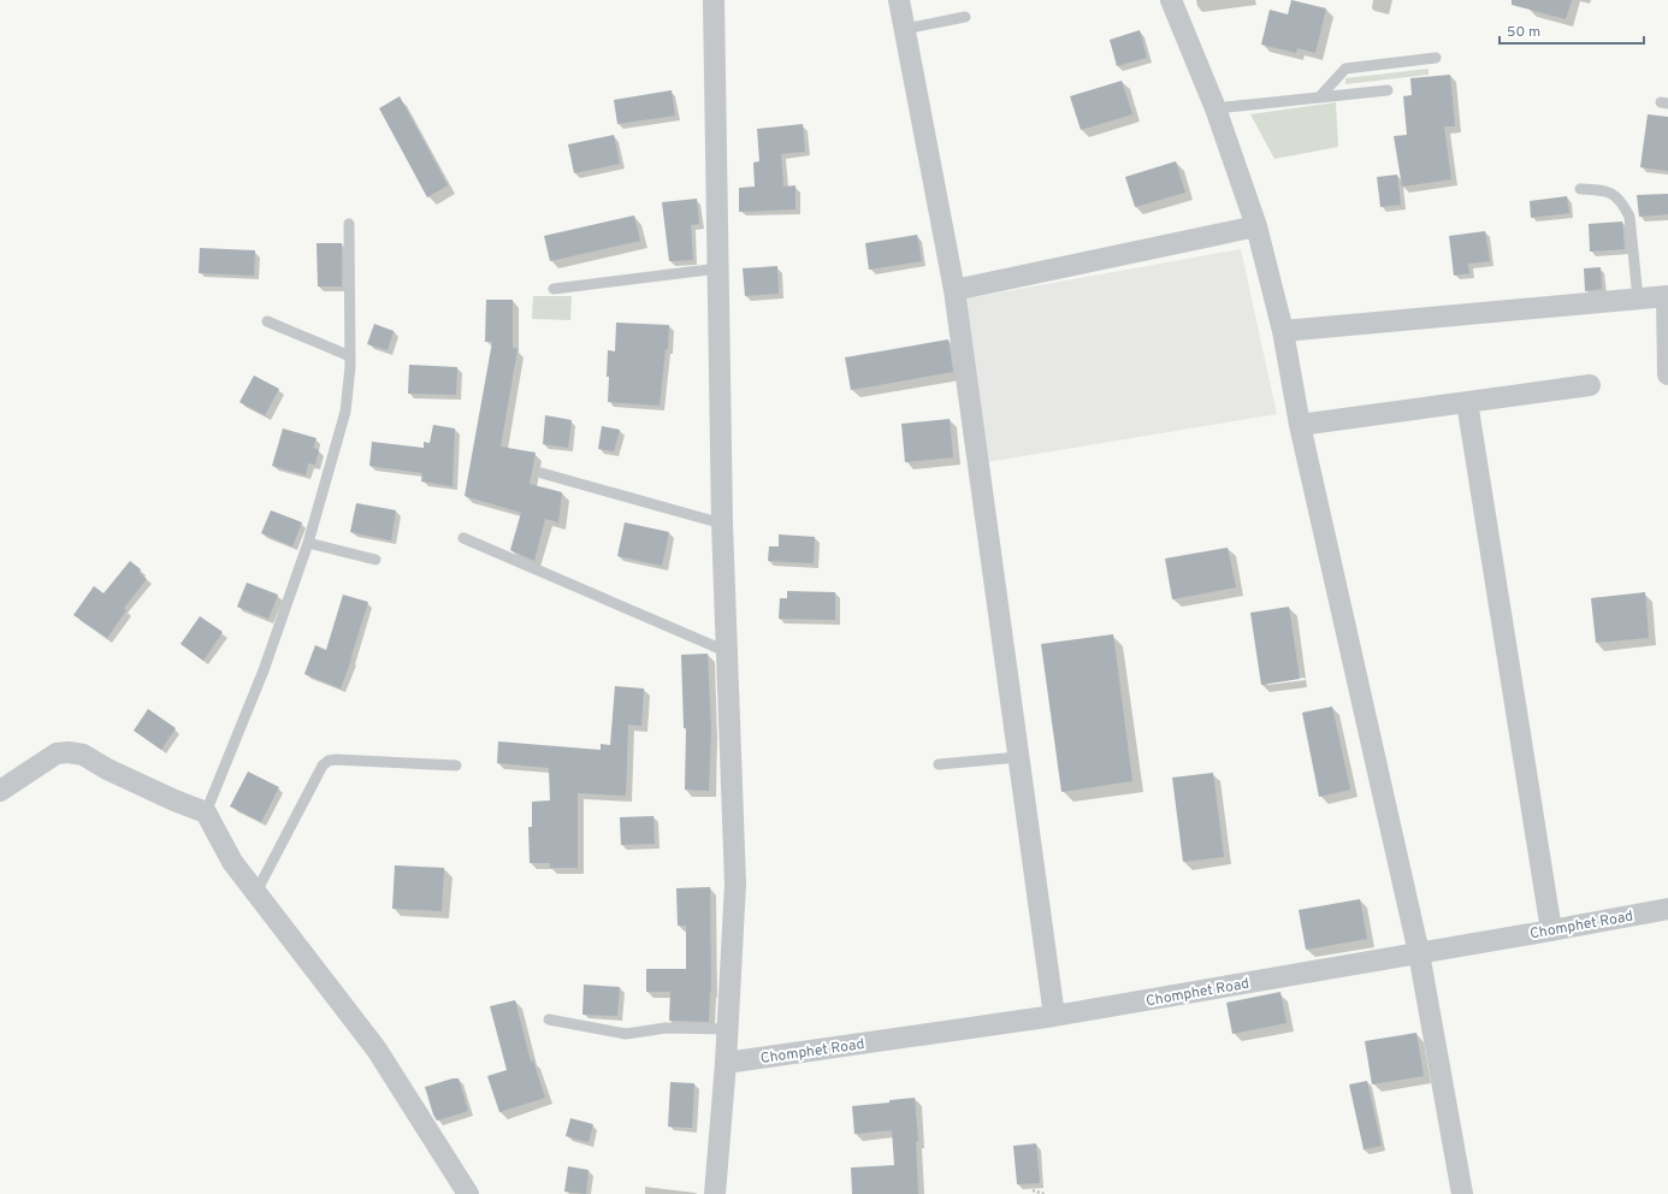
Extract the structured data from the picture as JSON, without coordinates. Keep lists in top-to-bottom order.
{
  "streets": {
    "street": ["Chomphet Road"]
  },
  "scale_bar": "50 m"
}
